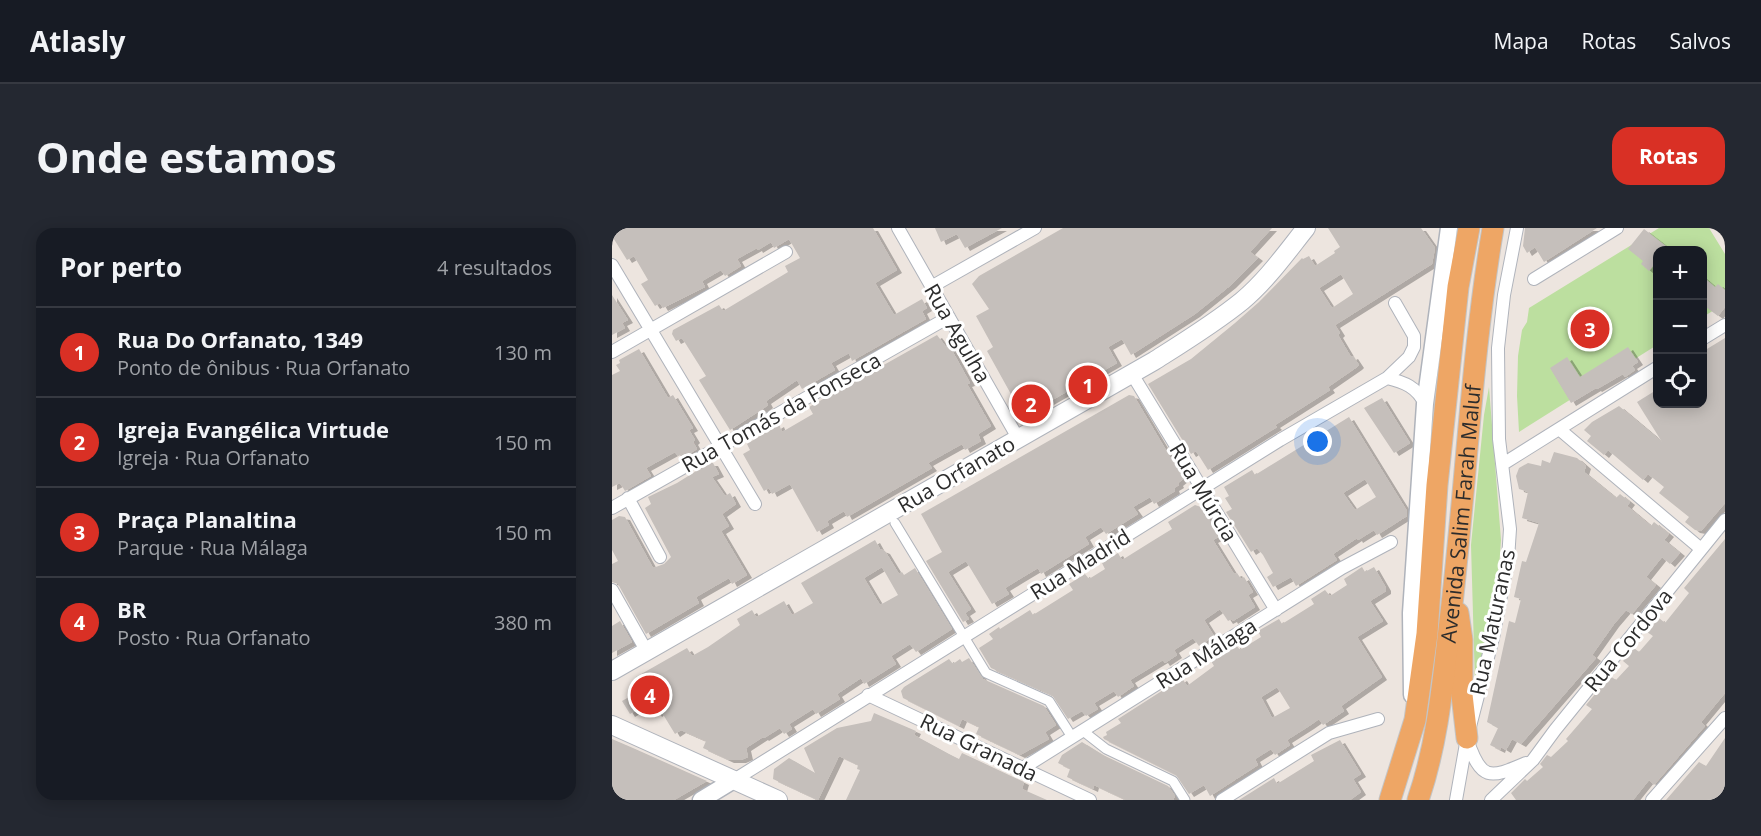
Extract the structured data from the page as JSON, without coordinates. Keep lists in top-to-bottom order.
{
  "streets": {
    "highway": ["Avenida Salim Farah Maluf"],
    "main road": ["Rua Orfanato"],
    "street": [
      "Rua Agulha",
      "Rua Tomás da Fonseca",
      "Rua Múrcia",
      "Rua Madrid",
      "Rua Maturanas",
      "Rua Cordova",
      "Rua Málaga",
      "Rua Granada"
    ]
  },
  "crossings": [
    ["Rua Agulha", "Rua Tomás da Fonseca"],
    ["Rua Agulha", "Rua Orfanato"],
    ["Rua Orfanato", "Rua Múrcia"],
    ["Rua Múrcia", "Rua Madrid"],
    ["Rua Múrcia", "Rua Málaga"],
    ["Rua Madrid", "Rua Granada"],
    ["Rua Málaga", "Rua Granada"]
  ],
  "page": {
    "header": "Atlasly",
    "nav": ["Mapa", "Rotas", "Salvos"],
    "buttons": "Rotas",
    "title": "Onde estamos",
    "heading": ["Por perto", "4 resultados"],
    "map_buttons": ["+", "−"],
    "list": [
      {
        "mark": "1",
        "name": "Rua Do Orfanato, 1349",
        "note": "Ponto de ônibus · Rua Orfanato",
        "value": "130 m"
      },
      {
        "mark": "2",
        "name": "Igreja Evangélica Virtude",
        "note": "Igreja · Rua Orfanato",
        "value": "150 m"
      },
      {
        "mark": "3",
        "name": "Praça Planaltina",
        "note": "Parque · Rua Málaga",
        "value": "150 m"
      },
      {
        "mark": "4",
        "name": "BR",
        "note": "Posto · Rua Orfanato",
        "value": "380 m"
      }
    ],
    "pins": [
      "3",
      "1",
      "2",
      "4"
    ]
  }
}
